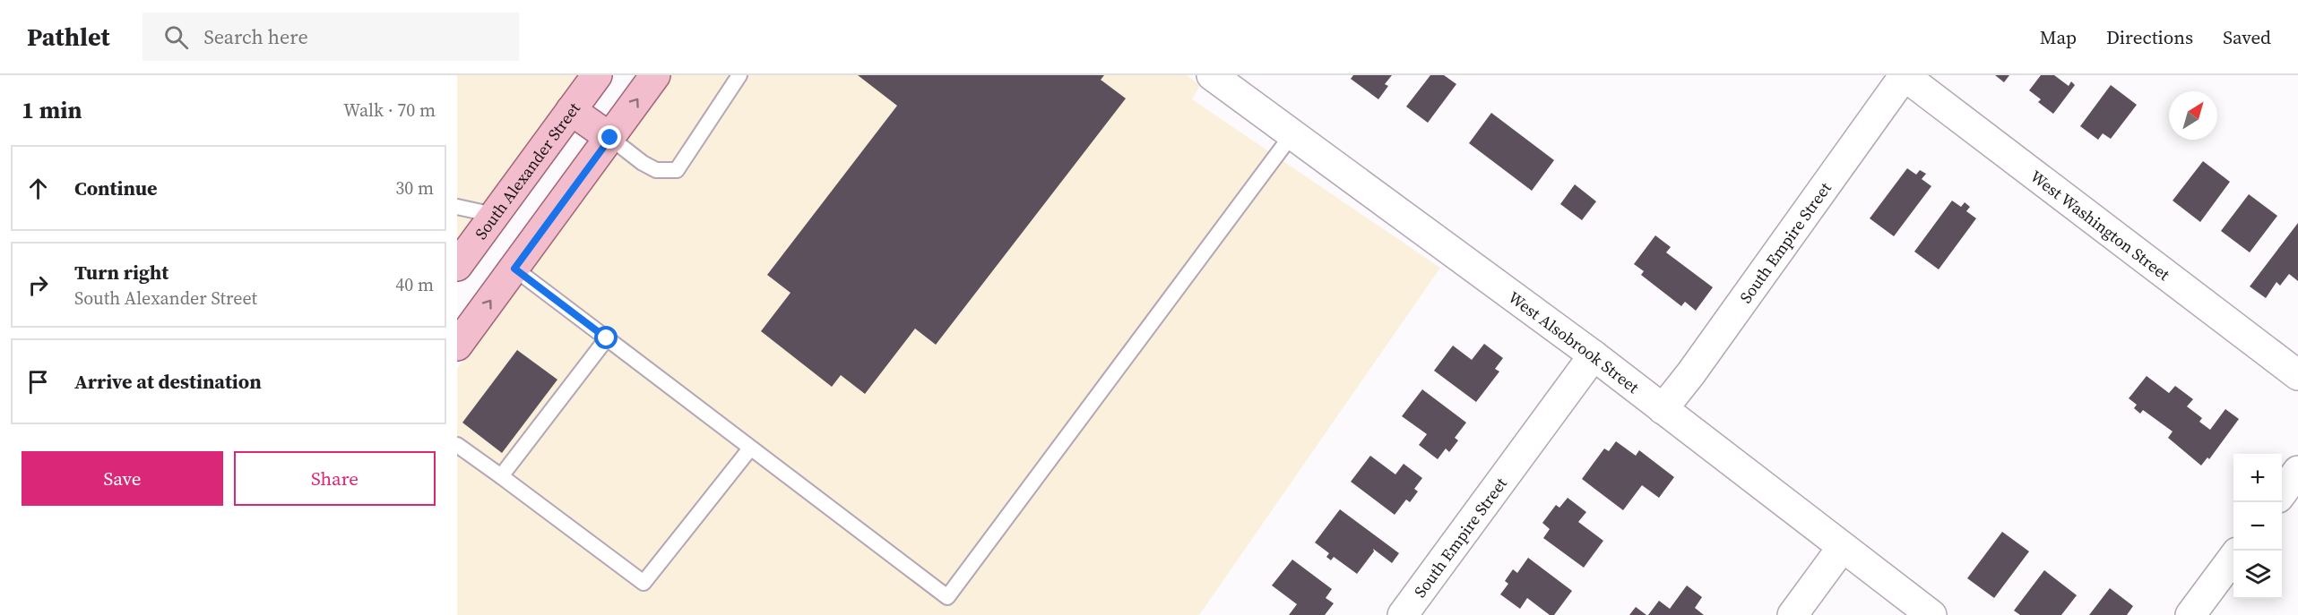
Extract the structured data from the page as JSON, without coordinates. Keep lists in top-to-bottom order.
{
  "streets": {
    "main road": ["South Alexander Street"],
    "street": ["West Washington Street", "South Empire Street", "West Alsobrook Street"]
  },
  "crossings": [
    ["West Washington Street", "South Empire Street"],
    ["South Empire Street", "West Alsobrook Street"]
  ],
  "north": "top right",
  "page": {
    "header": "Pathlet",
    "search": "Search here",
    "nav": ["Map", "Directions", "Saved"],
    "heading": ["1 min", "Walk · 70 m"],
    "list": [
      ["Continue", "30 m"],
      ["Turn right", "South Alexander Street", "40 m"],
      "Arrive at destination"
    ],
    "buttons": ["Save", "Share"],
    "map_buttons": ["+", "−"]
  }
}
